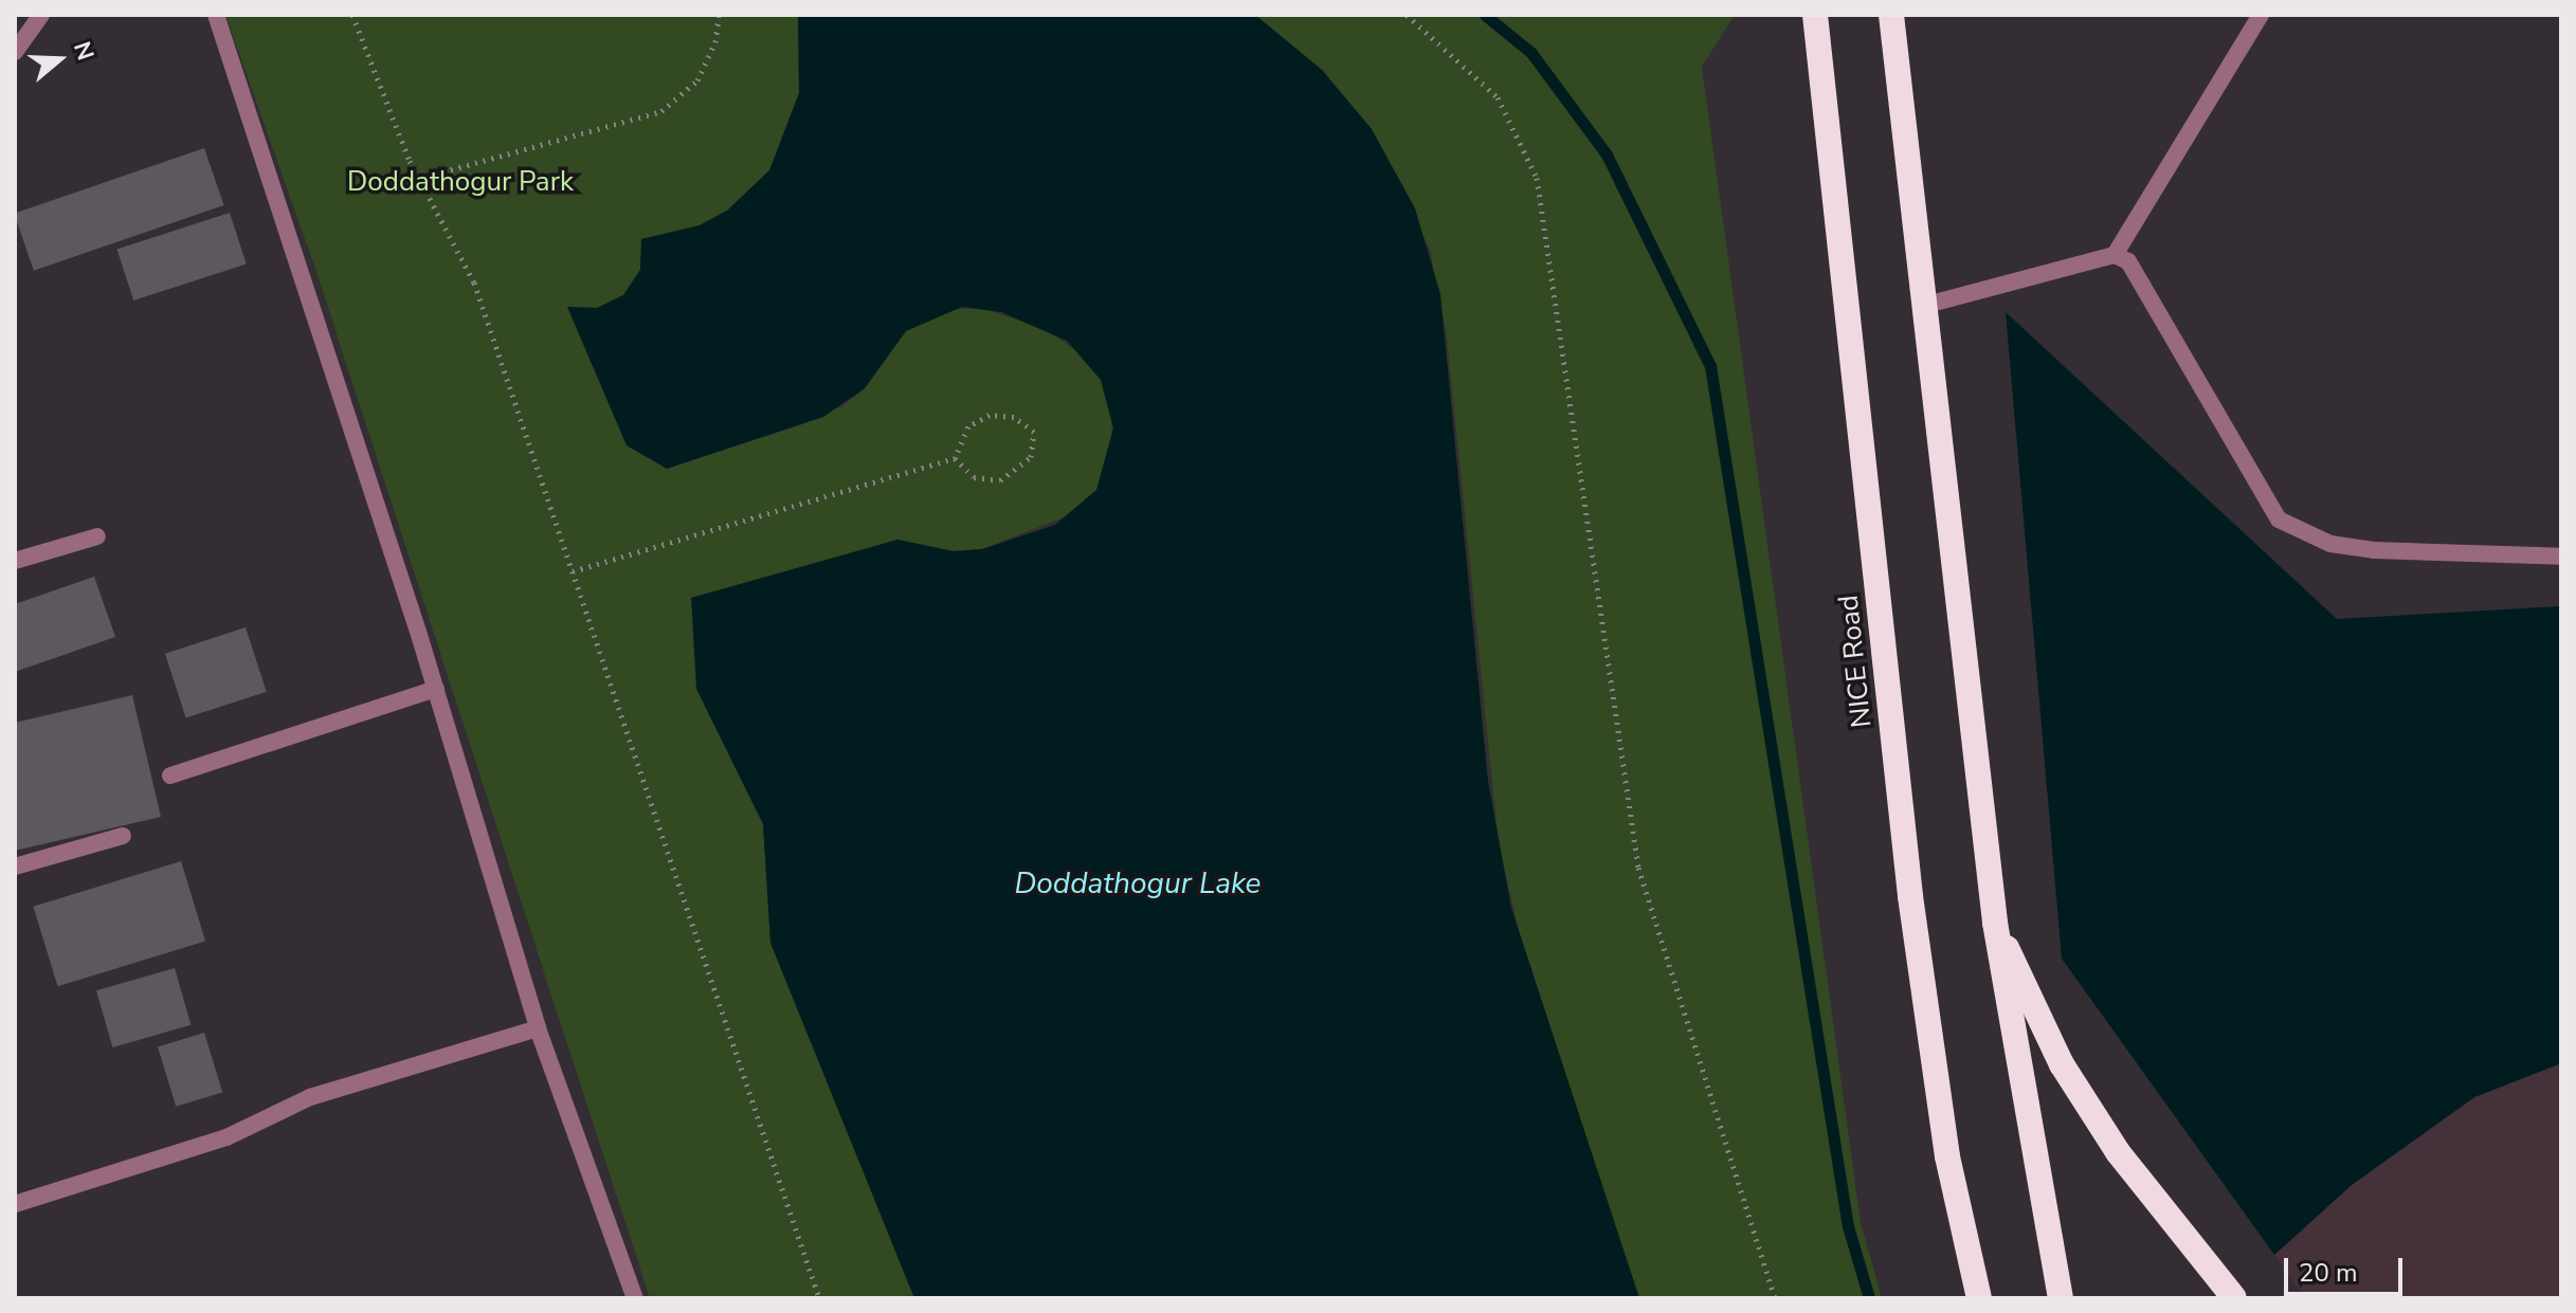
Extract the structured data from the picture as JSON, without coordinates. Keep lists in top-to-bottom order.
{
  "streets": {
    "highway": ["NICE Road"]
  },
  "water": ["Doddathogur Lake"],
  "parks": ["Doddathogur Park"],
  "scale_bar": "20 m",
  "north": "right"
}
